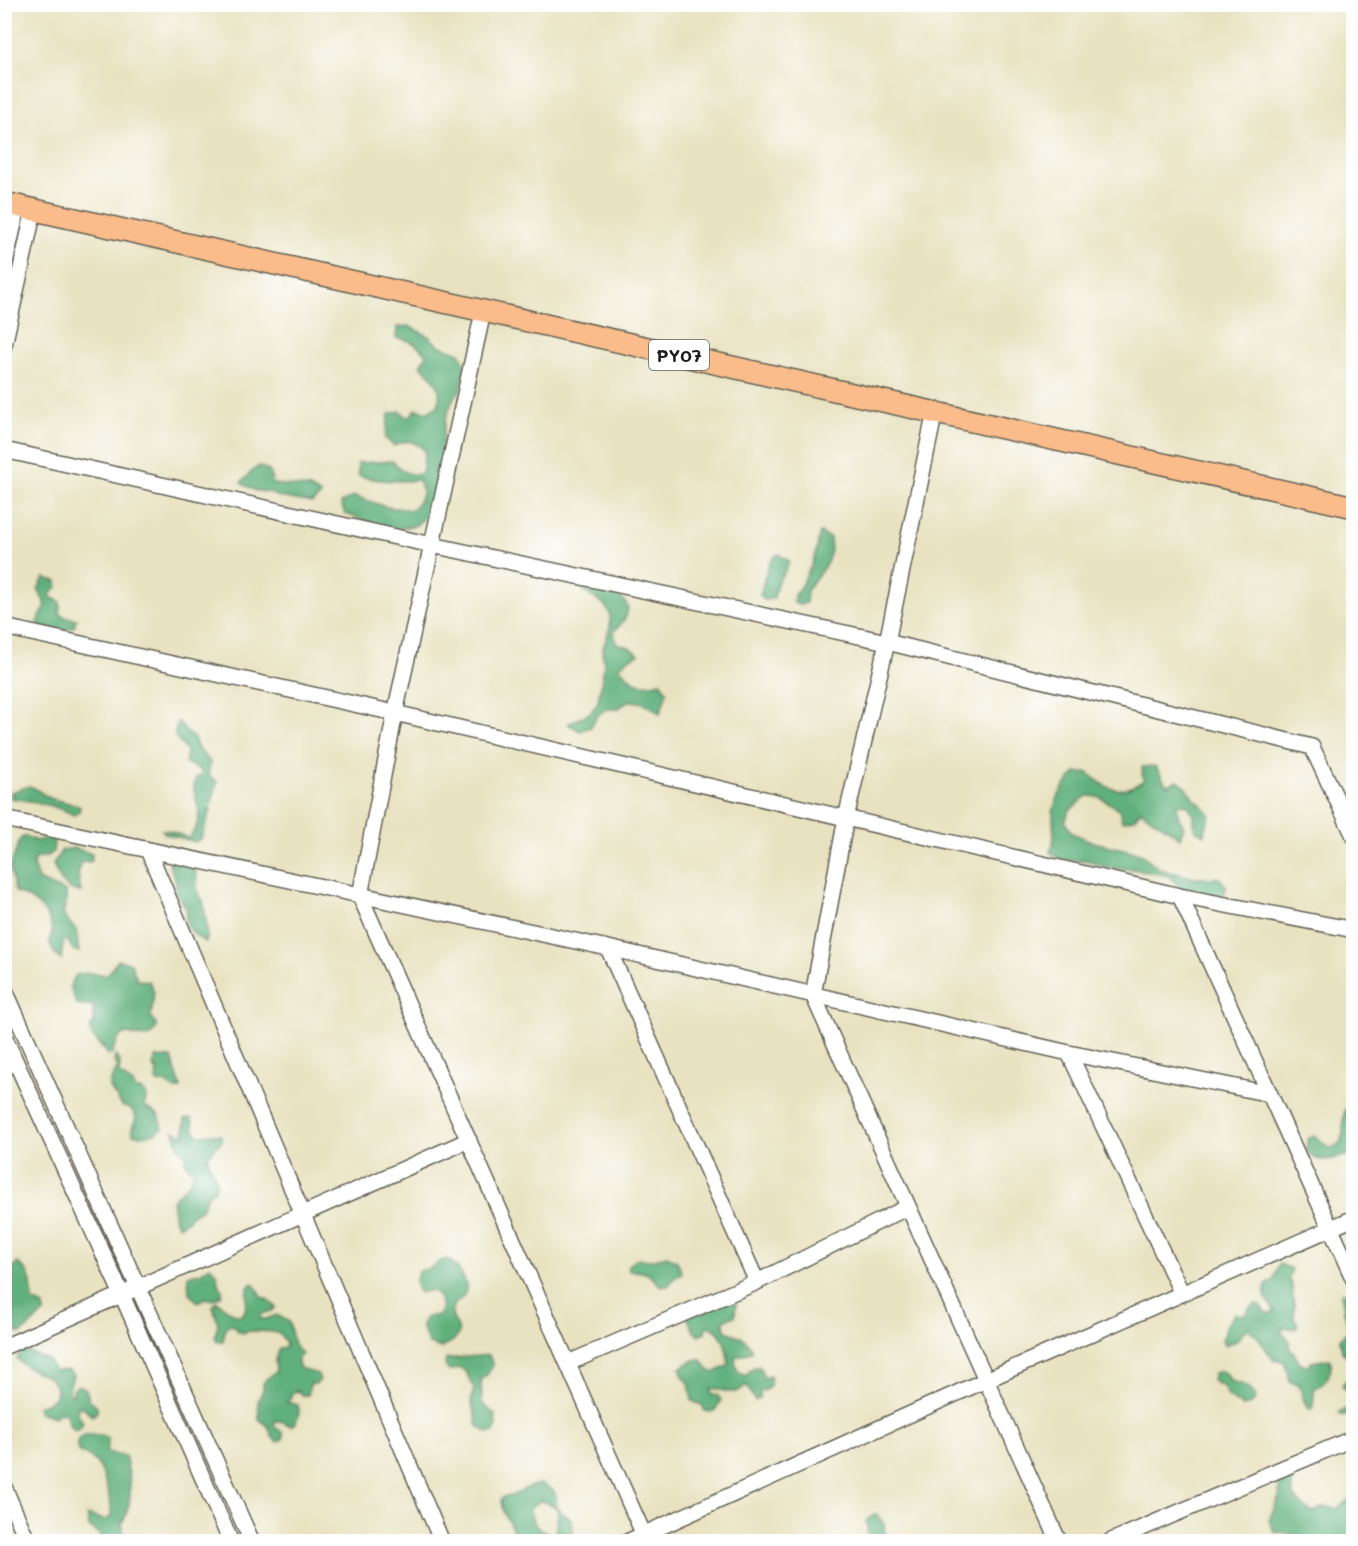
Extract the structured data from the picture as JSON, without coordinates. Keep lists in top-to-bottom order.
{
  "streets": {
    "highway": ["PY07"]
  }
}
